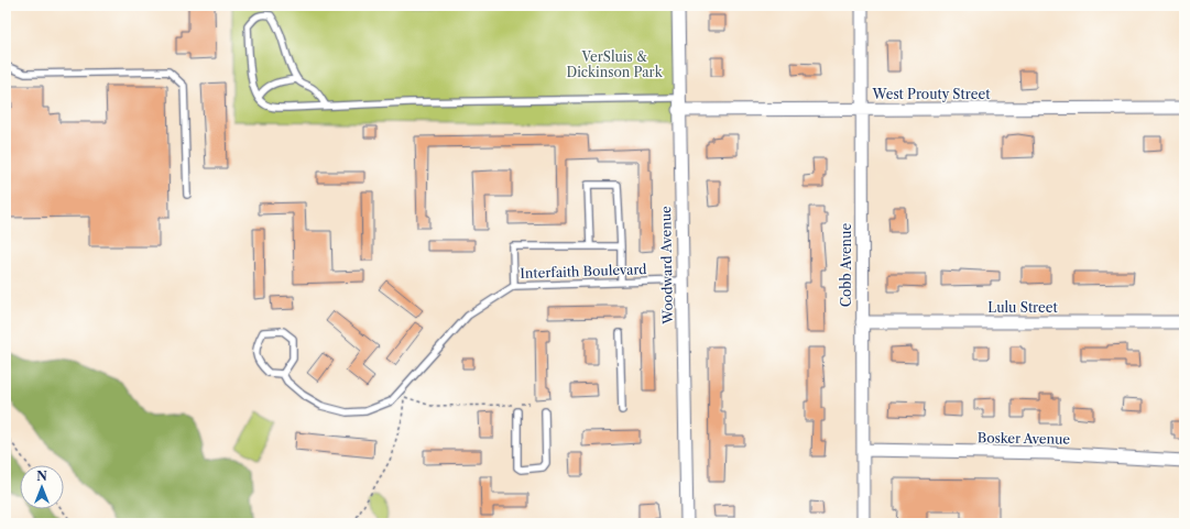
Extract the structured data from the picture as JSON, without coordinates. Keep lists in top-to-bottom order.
{
  "streets": {
    "street": [
      "West Prouty Street",
      "Woodward Avenue",
      "Cobb Avenue",
      "Lulu Street",
      "Bosker Avenue"
    ],
    "lane": ["Interfaith Boulevard"]
  },
  "crossings": [
    ["West Prouty Street", "Woodward Avenue"],
    ["West Prouty Street", "Cobb Avenue"],
    ["Woodward Avenue", "Interfaith Boulevard"],
    ["Cobb Avenue", "Lulu Street"],
    ["Cobb Avenue", "Bosker Avenue"]
  ],
  "parks": ["VerSluis & Dickinson Park"],
  "north": "top"
}
